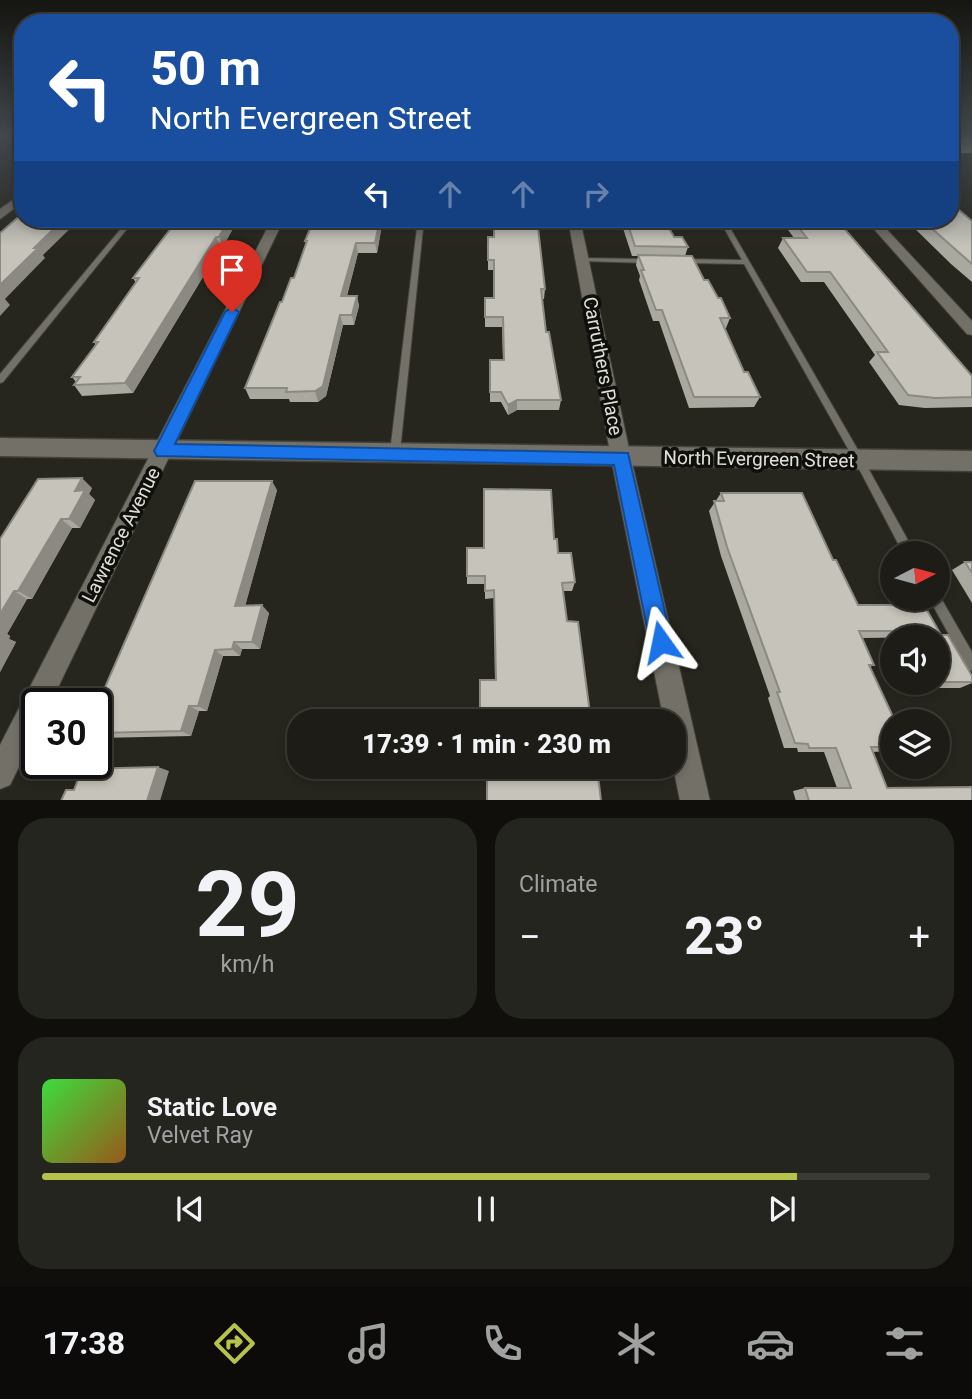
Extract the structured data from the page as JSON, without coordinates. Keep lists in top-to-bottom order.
{
  "streets": {
    "street": ["Carruthers Place", "North Evergreen Street", "Lawrence Avenue"]
  },
  "crossings": [
    ["Carruthers Place", "North Evergreen Street"],
    ["North Evergreen Street", "Lawrence Avenue"]
  ],
  "north": "right",
  "page": {
    "turn": ["50 m", "North Evergreen Street"],
    "limit": "30",
    "trip": "17:39 · 1 min · 230 m",
    "tile": [
      ["29", "km/h"],
      "Climate"
    ],
    "heat": ["−", "23°", "+"],
    "song": ["Static Love", "Velvet Ray"],
    "tabs": "17:38"
  }
}
